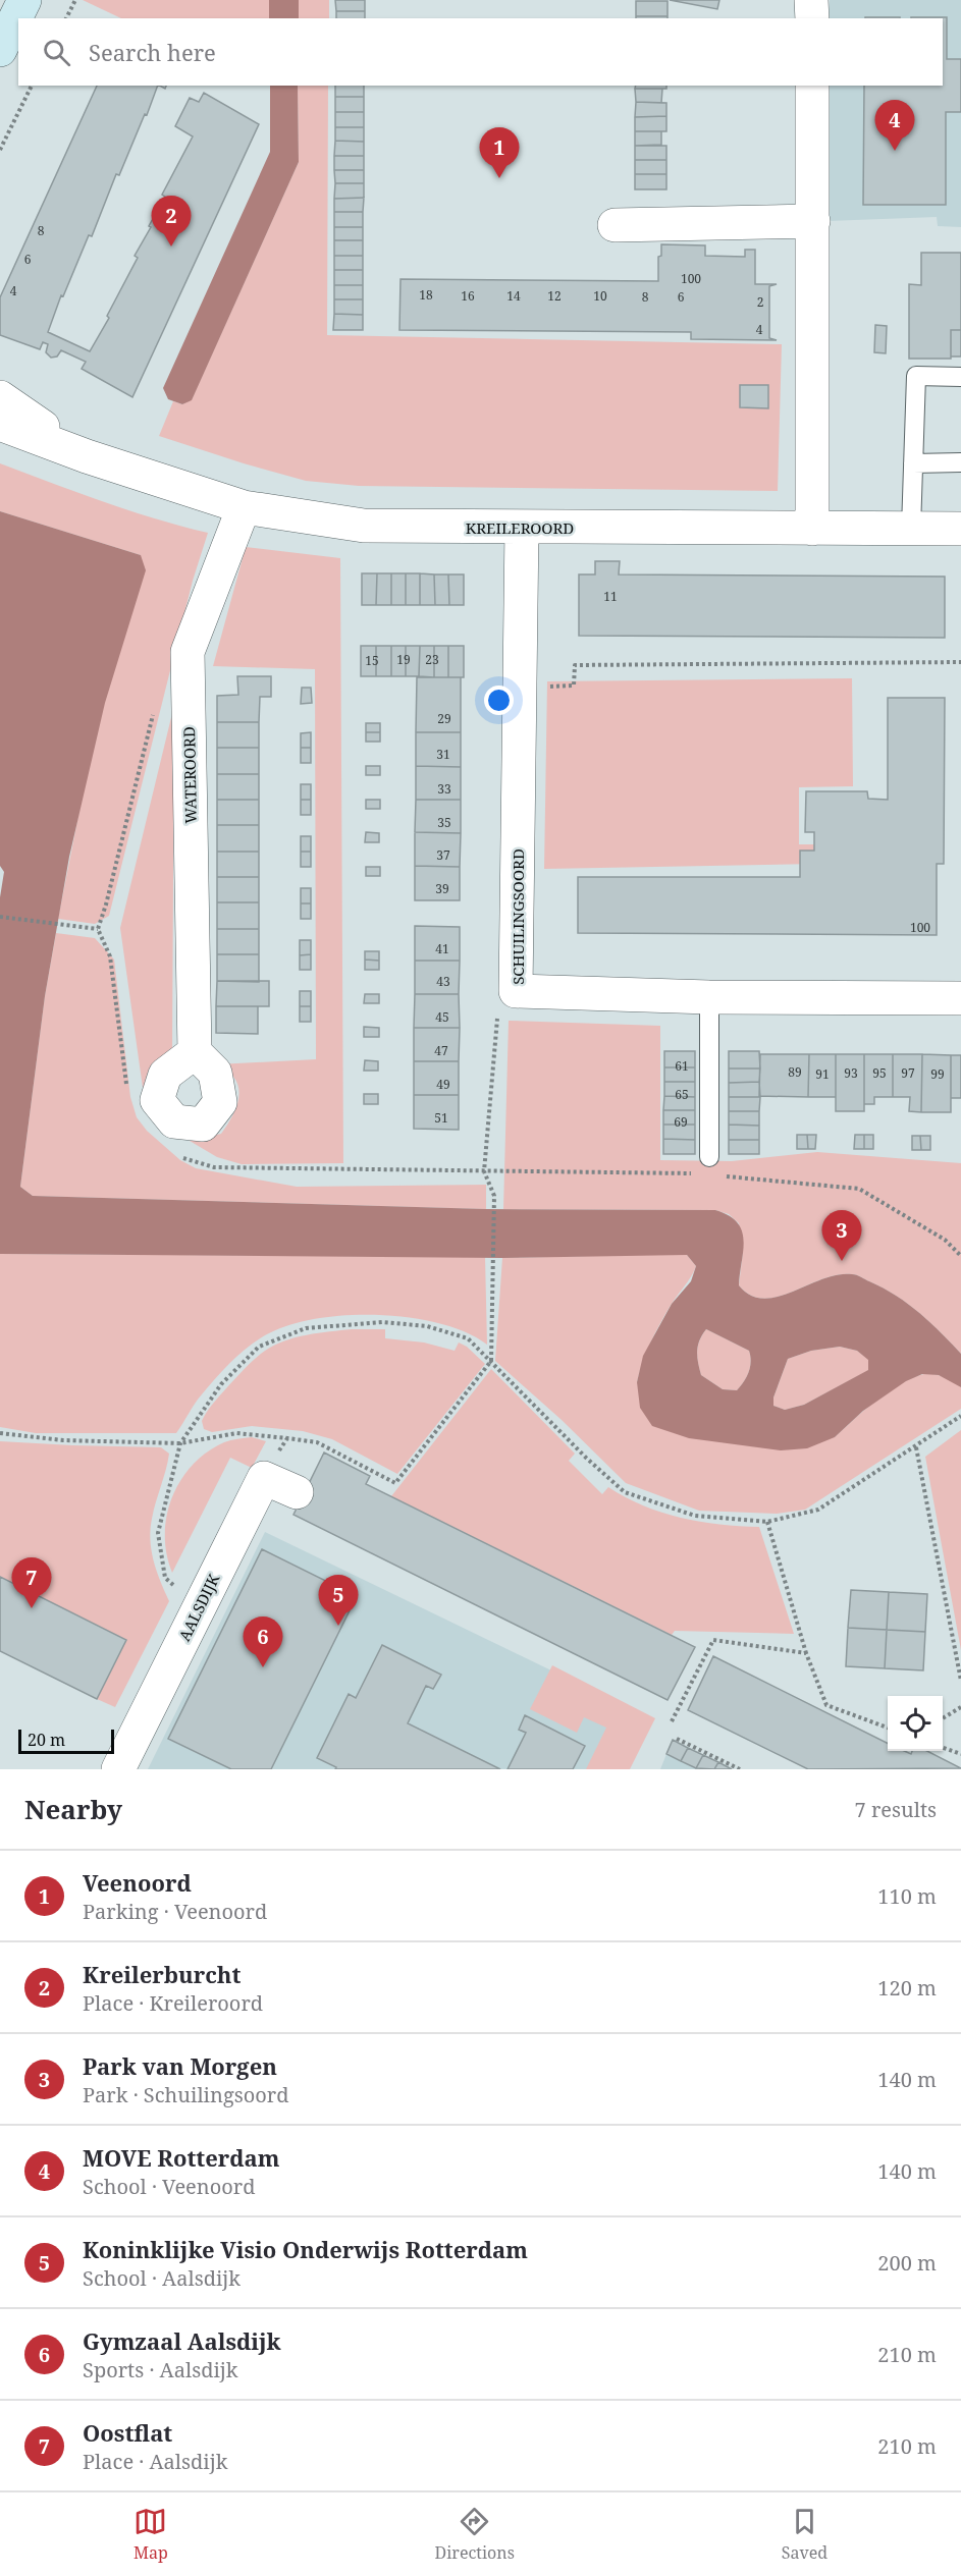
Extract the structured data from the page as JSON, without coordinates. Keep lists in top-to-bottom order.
{
  "streets": {
    "street": [
      "KREILEROORD",
      "WATEROORD",
      "SCHUILINGSOORD",
      "AALSDIJK"
    ]
  },
  "crossings": [
    ["KREILEROORD", "WATEROORD"],
    ["KREILEROORD", "SCHUILINGSOORD"]
  ],
  "house_numbers": [
    "8",
    "6",
    "100",
    "4",
    "18",
    "16",
    "14",
    "12",
    "10",
    "8",
    "6",
    "2",
    "4",
    "11",
    "19",
    "23",
    "15",
    "29",
    "31",
    "33",
    "35",
    "37",
    "39",
    "100",
    "41",
    "43",
    "45",
    "47",
    "61",
    "89",
    "93",
    "95",
    "97",
    "91",
    "99",
    "49",
    "65",
    "51",
    "69"
  ],
  "scale_bar": "20 m",
  "page": {
    "search": "Search here",
    "pins": [
      "4",
      "1",
      "2",
      "3",
      "7",
      "5",
      "6"
    ],
    "scale": "20 m",
    "heading": ["Nearby", "7 results"],
    "list": [
      {
        "mark": "1",
        "name": "Veenoord",
        "note": "Parking · Veenoord",
        "value": "110 m"
      },
      {
        "mark": "2",
        "name": "Kreilerburcht",
        "note": "Place · Kreileroord",
        "value": "120 m"
      },
      {
        "mark": "3",
        "name": "Park van Morgen",
        "note": "Park · Schuilingsoord",
        "value": "140 m"
      },
      {
        "mark": "4",
        "name": "MOVE Rotterdam",
        "note": "School · Veenoord",
        "value": "140 m"
      },
      {
        "mark": "5",
        "name": "Koninklijke Visio Onderwijs Rotterdam",
        "note": "School · Aalsdijk",
        "value": "200 m"
      },
      {
        "mark": "6",
        "name": "Gymzaal Aalsdijk",
        "note": "Sports · Aalsdijk",
        "value": "210 m"
      },
      {
        "mark": "7",
        "name": "Oostflat",
        "note": "Place · Aalsdijk",
        "value": "210 m"
      }
    ],
    "nav": ["Map", "Directions", "Saved"]
  }
}
